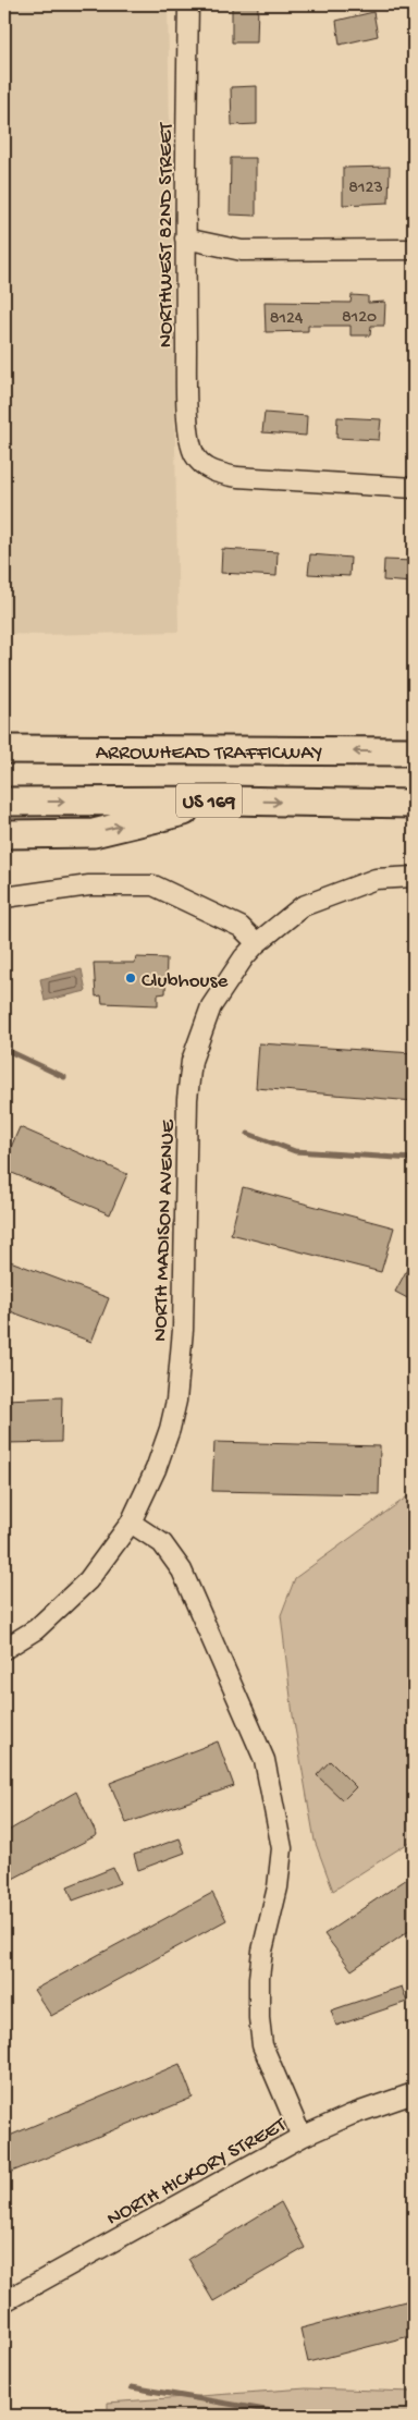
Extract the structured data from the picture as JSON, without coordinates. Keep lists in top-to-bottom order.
{
  "streets": {
    "highway": ["ARROWHEAD TRAFFICWAY", "US 169"],
    "street": ["NORTHWEST 82ND STREET", "NORTH MADISON AVENUE", "NORTH HICKORY STREET"]
  },
  "places": ["Clubhouse"],
  "house_numbers": ["8123", "8120", "8124"]
}
